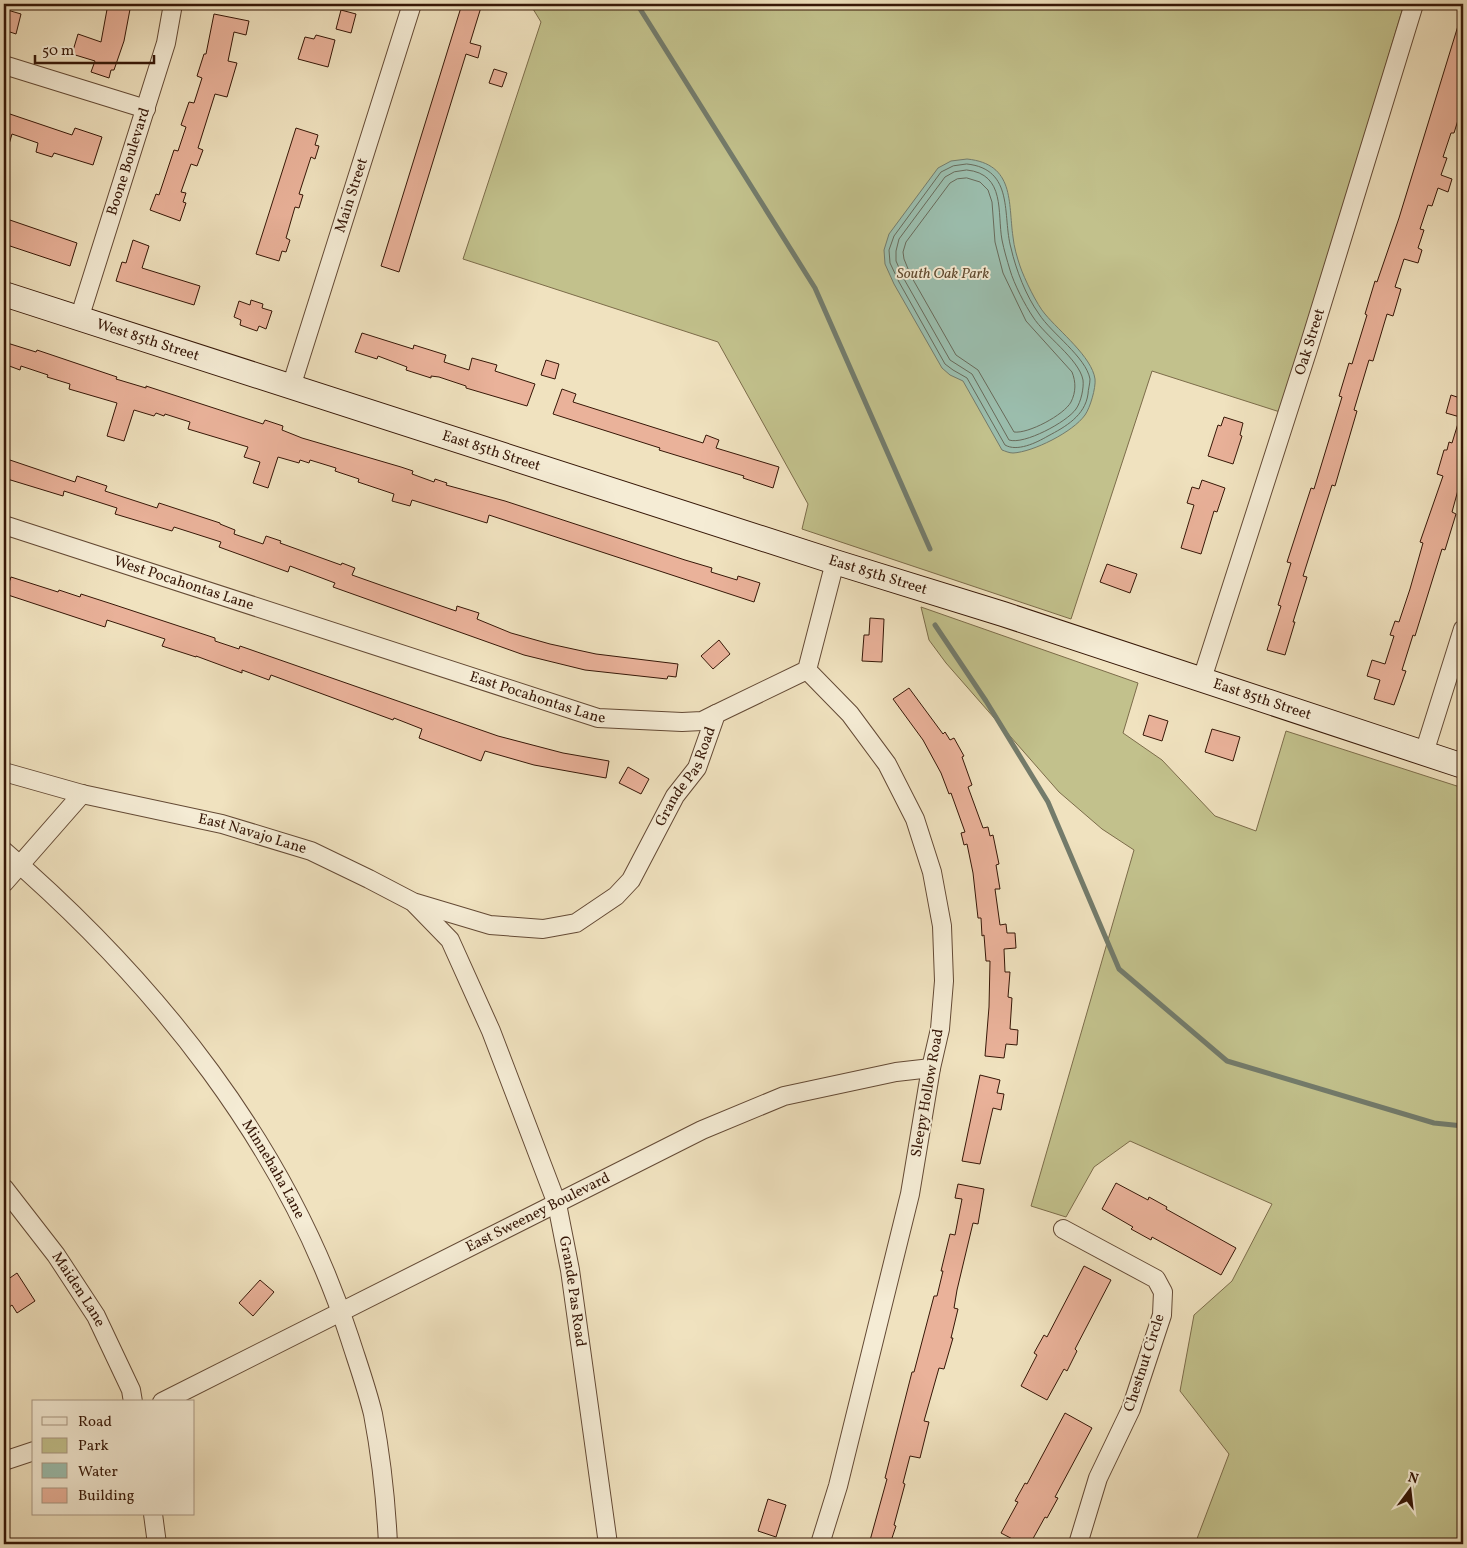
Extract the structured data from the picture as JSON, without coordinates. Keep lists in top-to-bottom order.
{
  "streets": {
    "main road": ["West 85th Street", "East 85th Street"],
    "street": [
      "Boone Boulevard",
      "Main Street",
      "Oak Street",
      "West Pocahontas Lane",
      "East Pocahontas Lane",
      "Grande Pas Road",
      "East Navajo Lane",
      "Sleepy Hollow Road",
      "Minnehaha Lane",
      "East Sweeney Boulevard",
      "Maiden Lane",
      "Chestnut Circle"
    ]
  },
  "crossings": [
    ["Boone Boulevard", "West 85th Street"],
    ["Main Street", "West 85th Street"],
    ["Main Street", "East 85th Street"],
    ["West 85th Street", "East 85th Street"],
    ["Oak Street", "East 85th Street"],
    ["West Pocahontas Lane", "East Pocahontas Lane"],
    ["East Pocahontas Lane", "Grande Pas Road"],
    ["Grande Pas Road", "East Navajo Lane"],
    ["Grande Pas Road", "Sleepy Hollow Road"],
    ["Grande Pas Road", "East Sweeney Boulevard"],
    ["Sleepy Hollow Road", "East Sweeney Boulevard"],
    ["Minnehaha Lane", "East Sweeney Boulevard"]
  ],
  "parks": ["South Oak Park"],
  "legend": [
    "Road",
    "Park",
    "Water",
    "Building"
  ],
  "scale_bar": "50 m",
  "north": "top"
}
